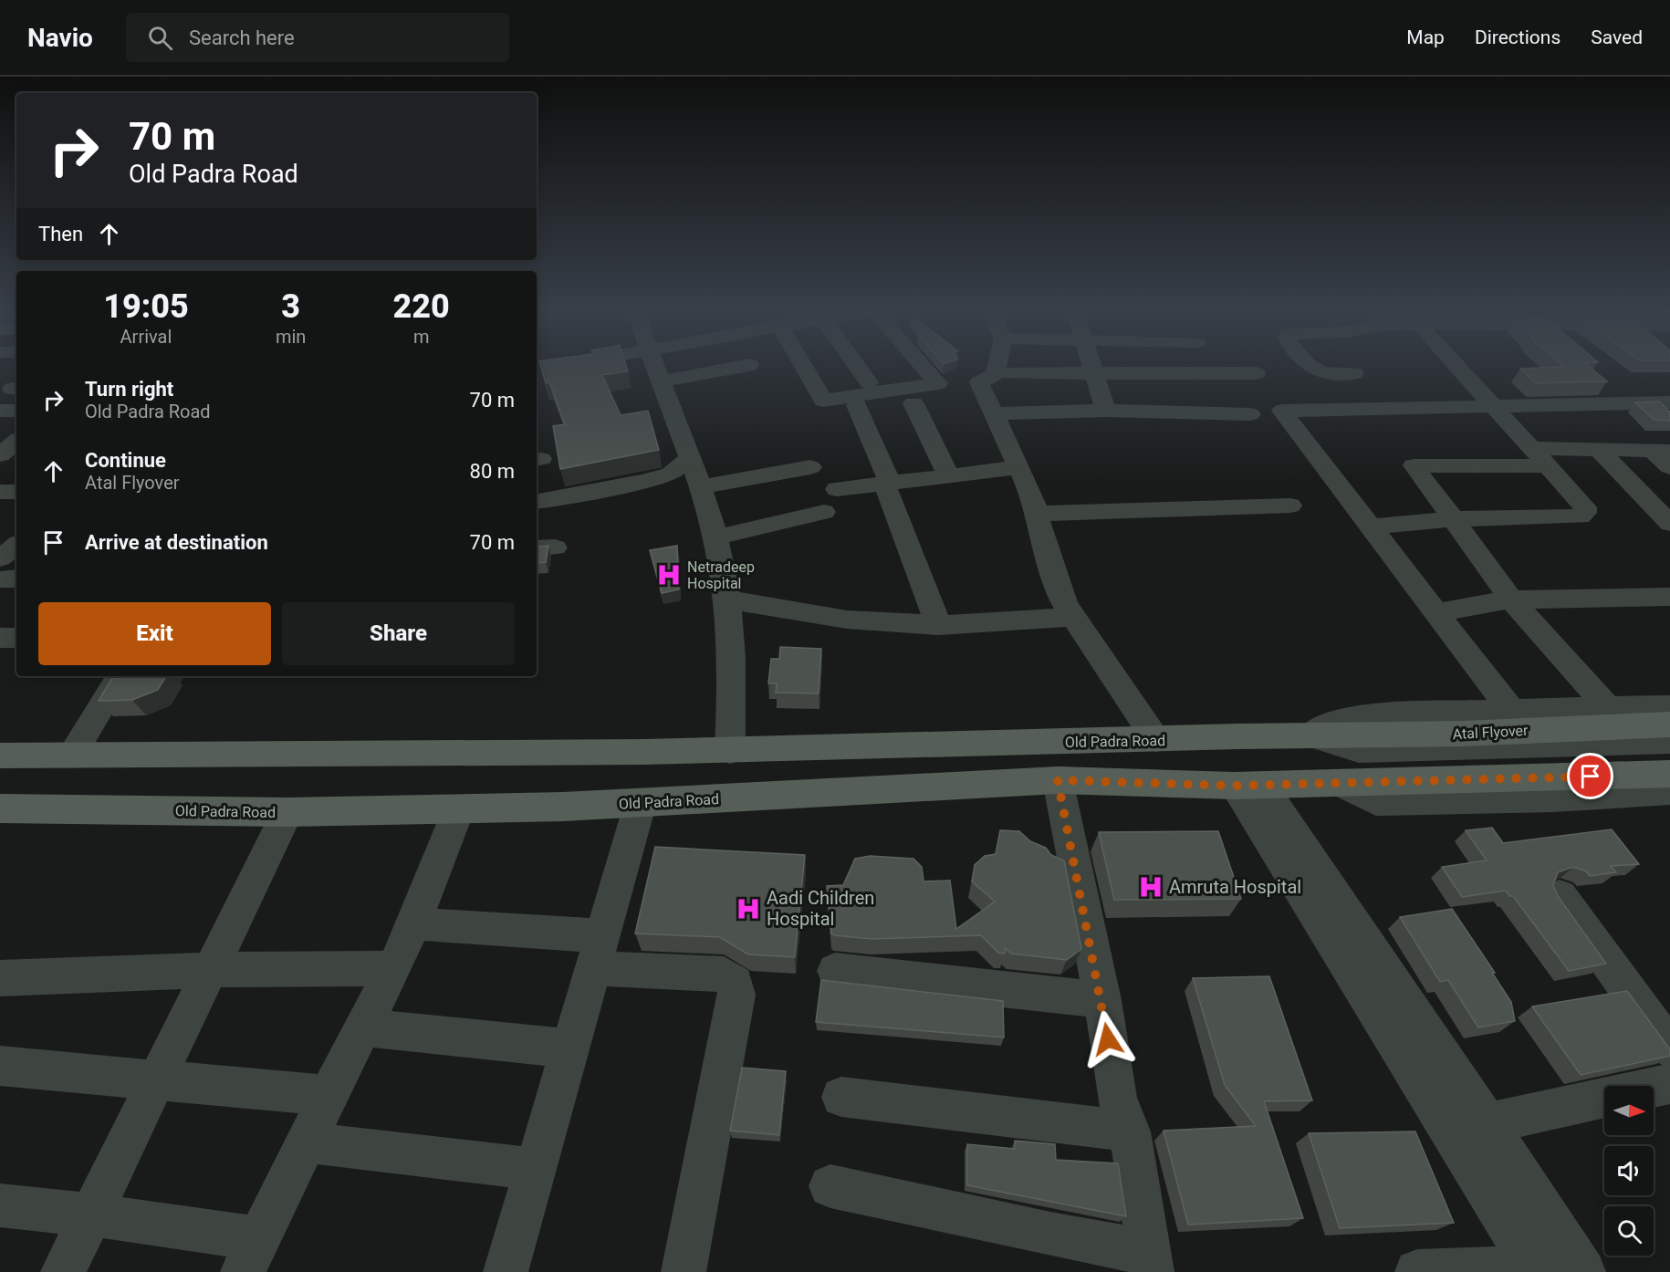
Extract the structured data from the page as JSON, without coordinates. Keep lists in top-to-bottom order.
{
  "streets": {
    "main road": ["Atal Flyover", "Old Padra Road"]
  },
  "crossings": [
    ["Atal Flyover", "Old Padra Road"]
  ],
  "places": {
    "hospital": ["Netradeep Hospital", "Amruta Hospital", "Aadi Children Hospital"]
  },
  "north": "right",
  "page": {
    "header": "Navio",
    "search": "Search here",
    "nav": ["Map", "Directions", "Saved"],
    "turn": ["70 m", "Old Padra Road"],
    "then": "Then",
    "eta": [
      "19:05",
      "Arrival",
      "3",
      "min",
      "220",
      "m"
    ],
    "list": [
      {
        "name": "Turn right",
        "note": "Old Padra Road",
        "value": "70 m"
      },
      {
        "name": "Continue",
        "note": "Atal Flyover",
        "value": "80 m"
      },
      {
        "name": "Arrive at destination",
        "value": "70 m"
      }
    ],
    "buttons": ["Exit", "Share"]
  }
}
